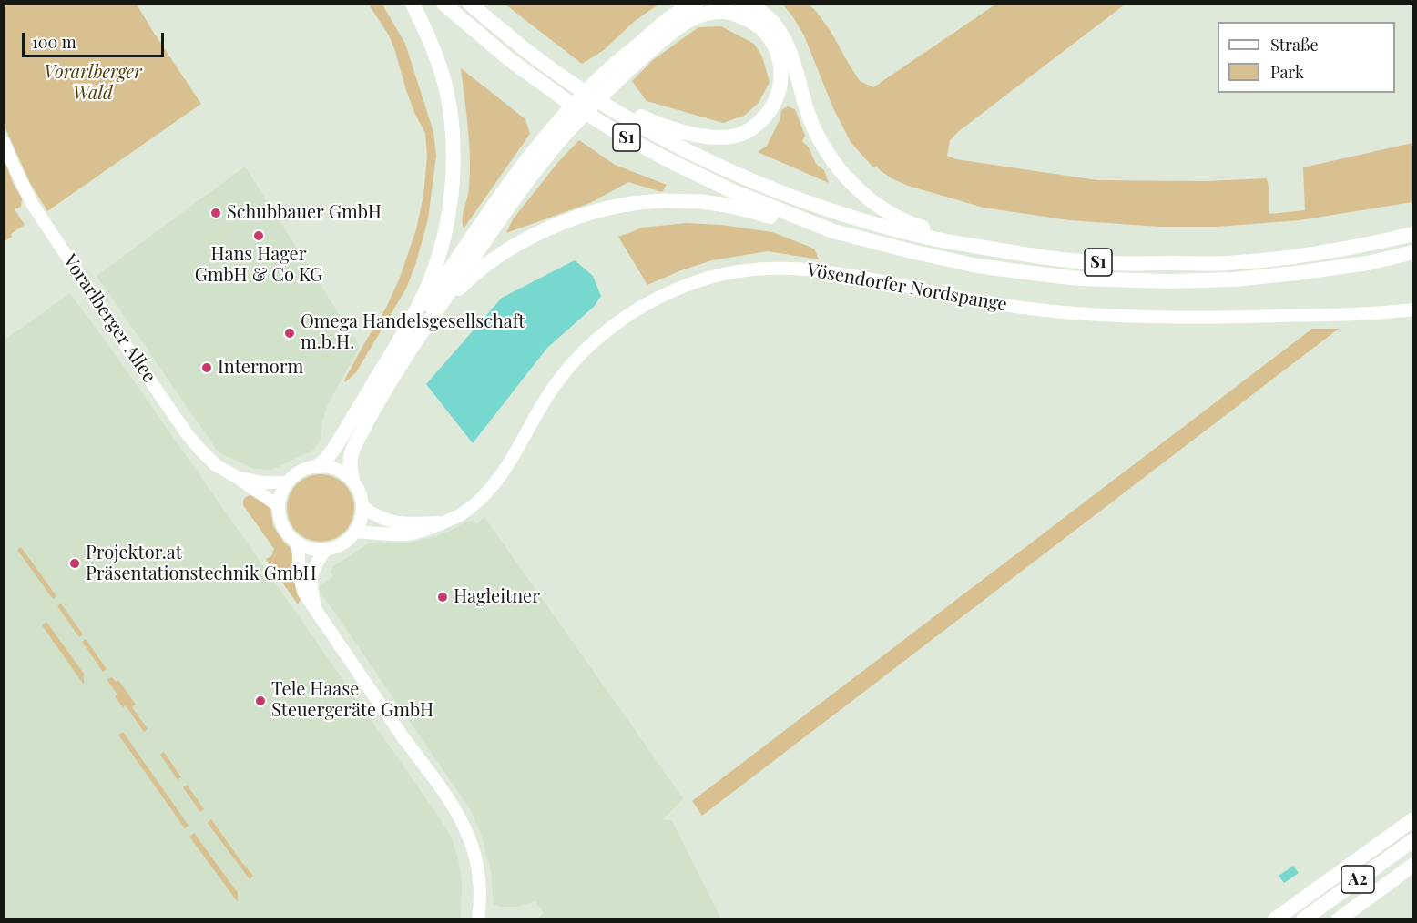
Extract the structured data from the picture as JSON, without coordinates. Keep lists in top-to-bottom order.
{
  "streets": {
    "highway": ["S1", "A2"],
    "main road": ["Vösendorfer Nordspange", "Vorarlberger Allee"]
  },
  "crossings": [
    ["Vösendorfer Nordspange", "Vorarlberger Allee"]
  ],
  "parks": ["Vorarlberger Wald"],
  "places": [
    "Schubbauer GmbH",
    "Hans Hager GmbH & Co KG",
    "Omega Handelsgesellschaft m.b.H.",
    "Internorm",
    "Projektor.at Präsentationstechnik GmbH",
    "Hagleitner",
    "Tele Haase Steuergeräte GmbH"
  ],
  "legend": ["Straße", "Park"],
  "scale_bar": "100 m"
}
